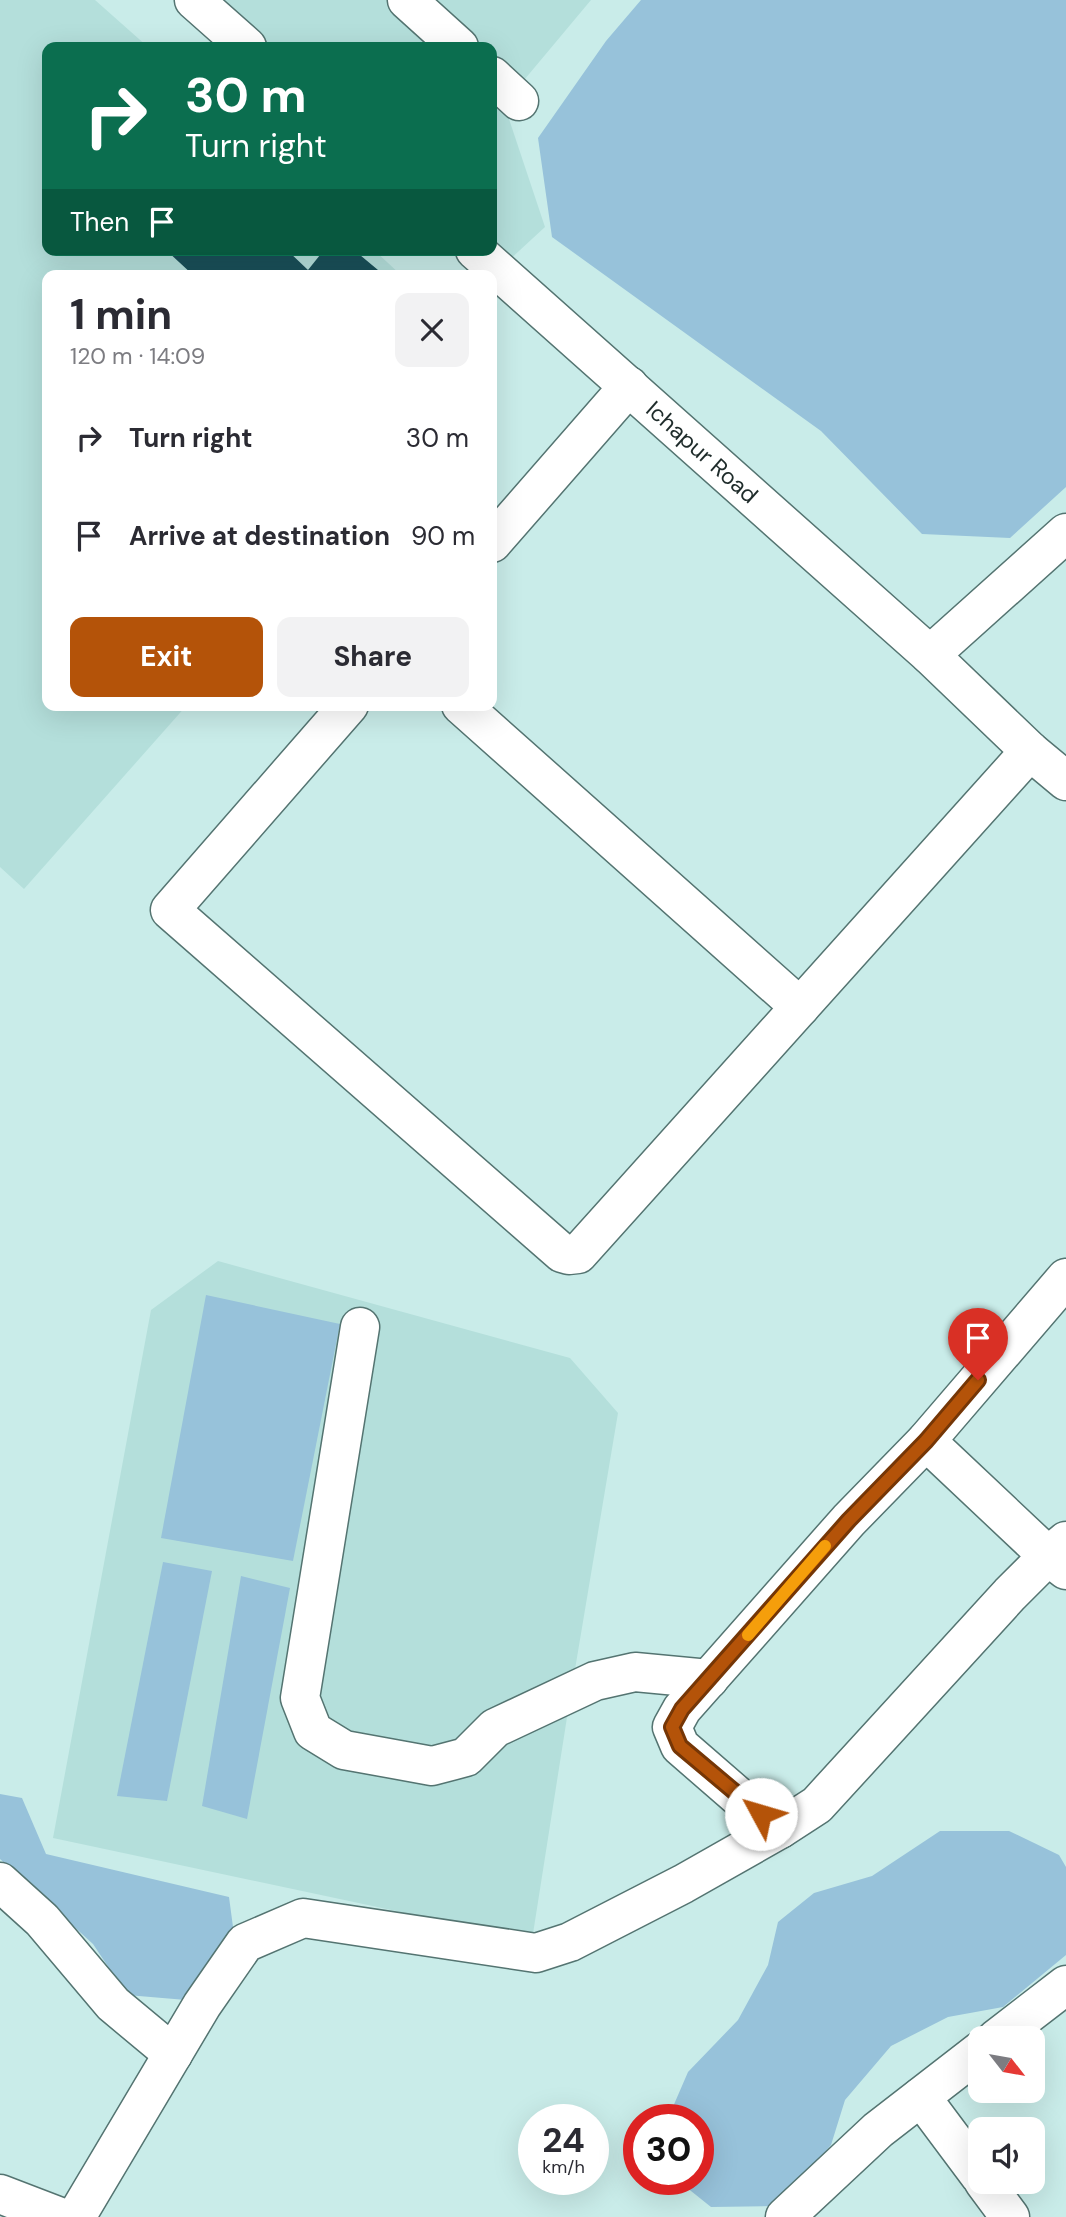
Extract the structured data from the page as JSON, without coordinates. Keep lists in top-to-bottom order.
{
  "streets": {
    "street": ["Ichapur Road"]
  },
  "north": "bottom right",
  "page": {
    "turn": ["30 m", "Turn right"],
    "then": "Then",
    "heading": ["1 min", "120 m · 14:09"],
    "list": [
      {
        "name": "Turn right",
        "value": "30 m"
      },
      {
        "name": "Arrive at destination",
        "value": "90 m"
      }
    ],
    "buttons": ["Exit", "Share"],
    "speed": "24 km/h",
    "limit": "30"
  }
}
